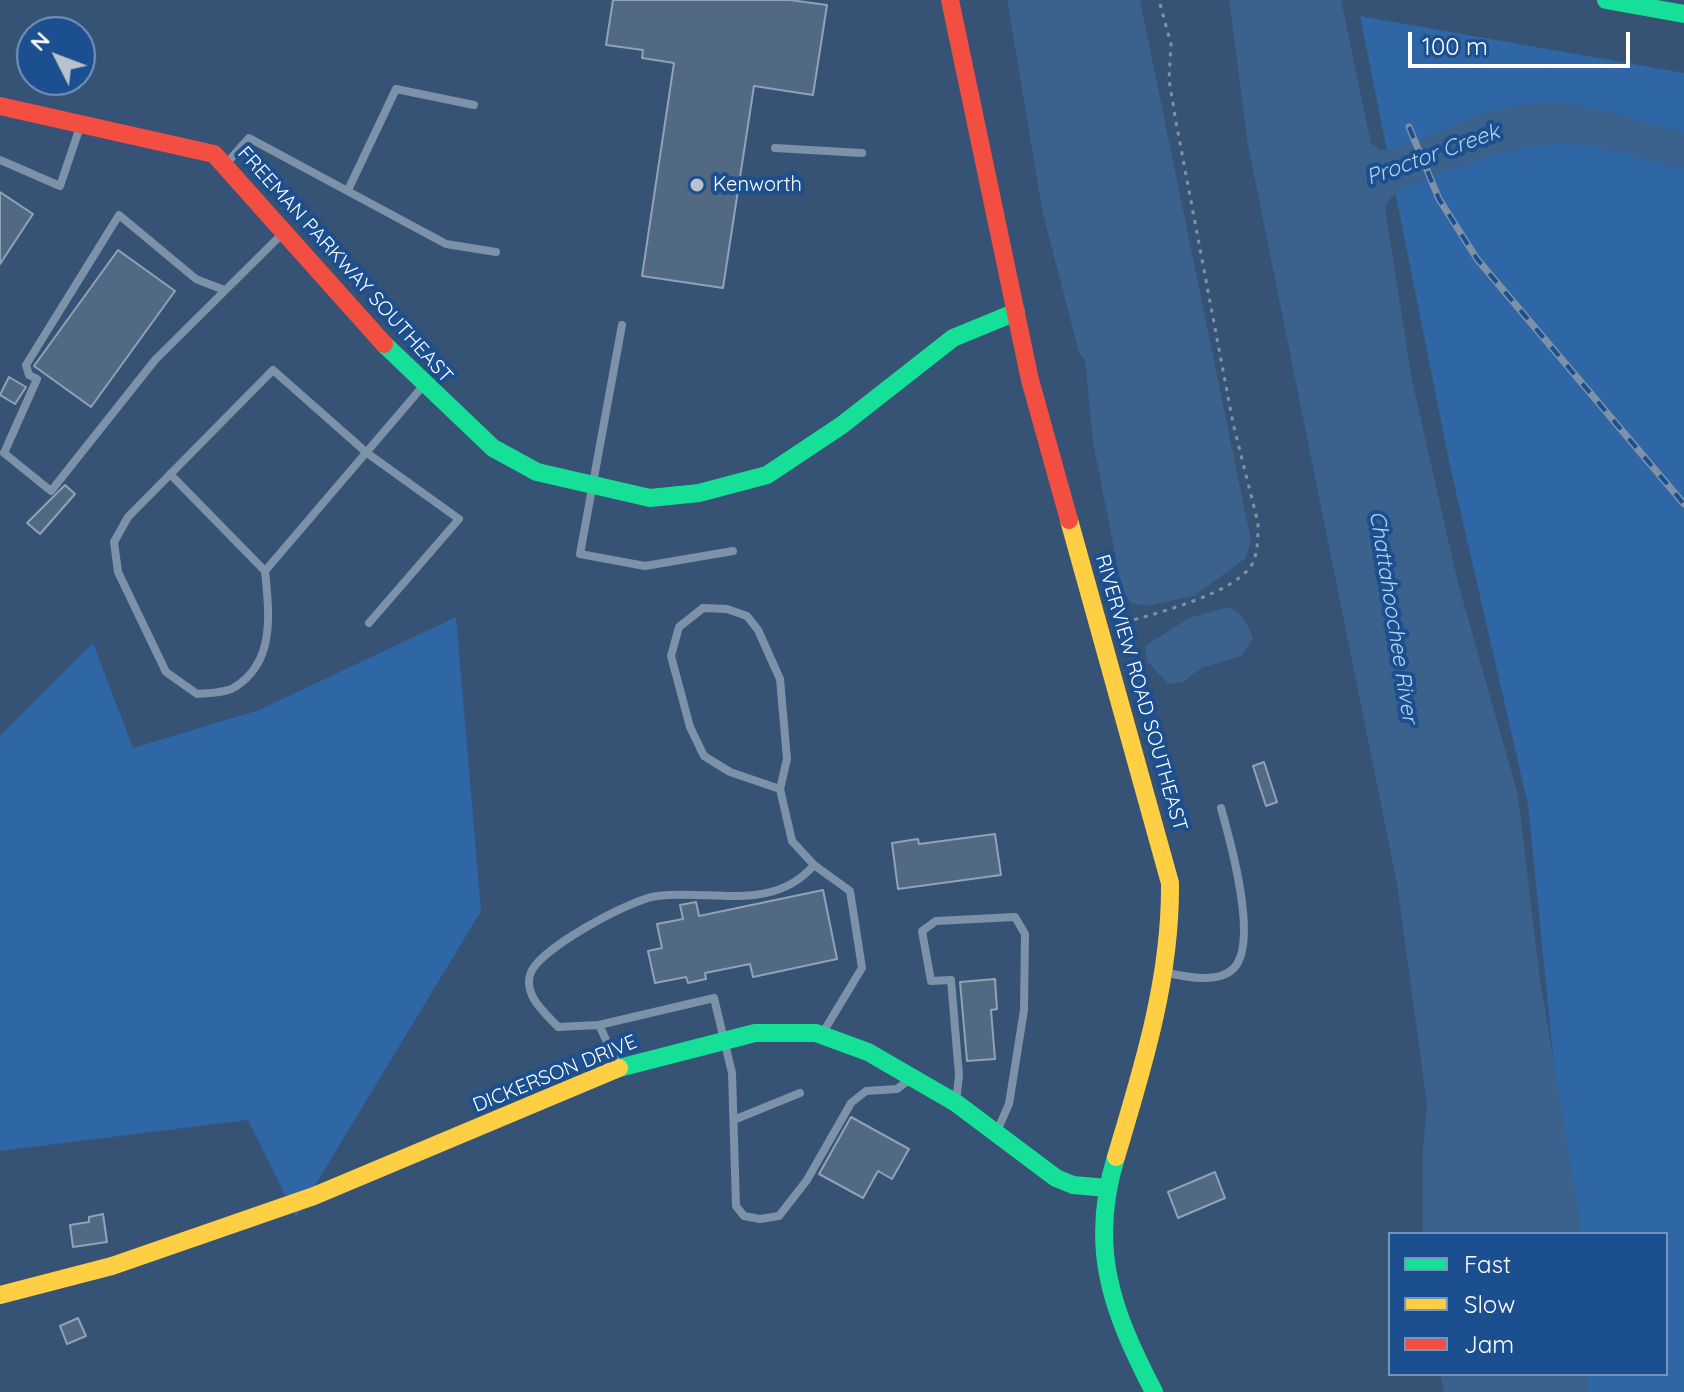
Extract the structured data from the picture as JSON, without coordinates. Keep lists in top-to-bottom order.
{
  "streets": {
    "main road": ["FREEMAN PARKWAY SOUTHEAST", "RIVERVIEW ROAD SOUTHEAST", "DICKERSON DRIVE"]
  },
  "crossings": [
    ["FREEMAN PARKWAY SOUTHEAST", "RIVERVIEW ROAD SOUTHEAST"],
    ["RIVERVIEW ROAD SOUTHEAST", "DICKERSON DRIVE"]
  ],
  "water": ["Proctor Creek", "Chattahoochee River"],
  "places": ["Kenworth"],
  "legend": ["Fast", "Slow", "Jam"],
  "scale_bar": "100 m",
  "north": "top left"
}
